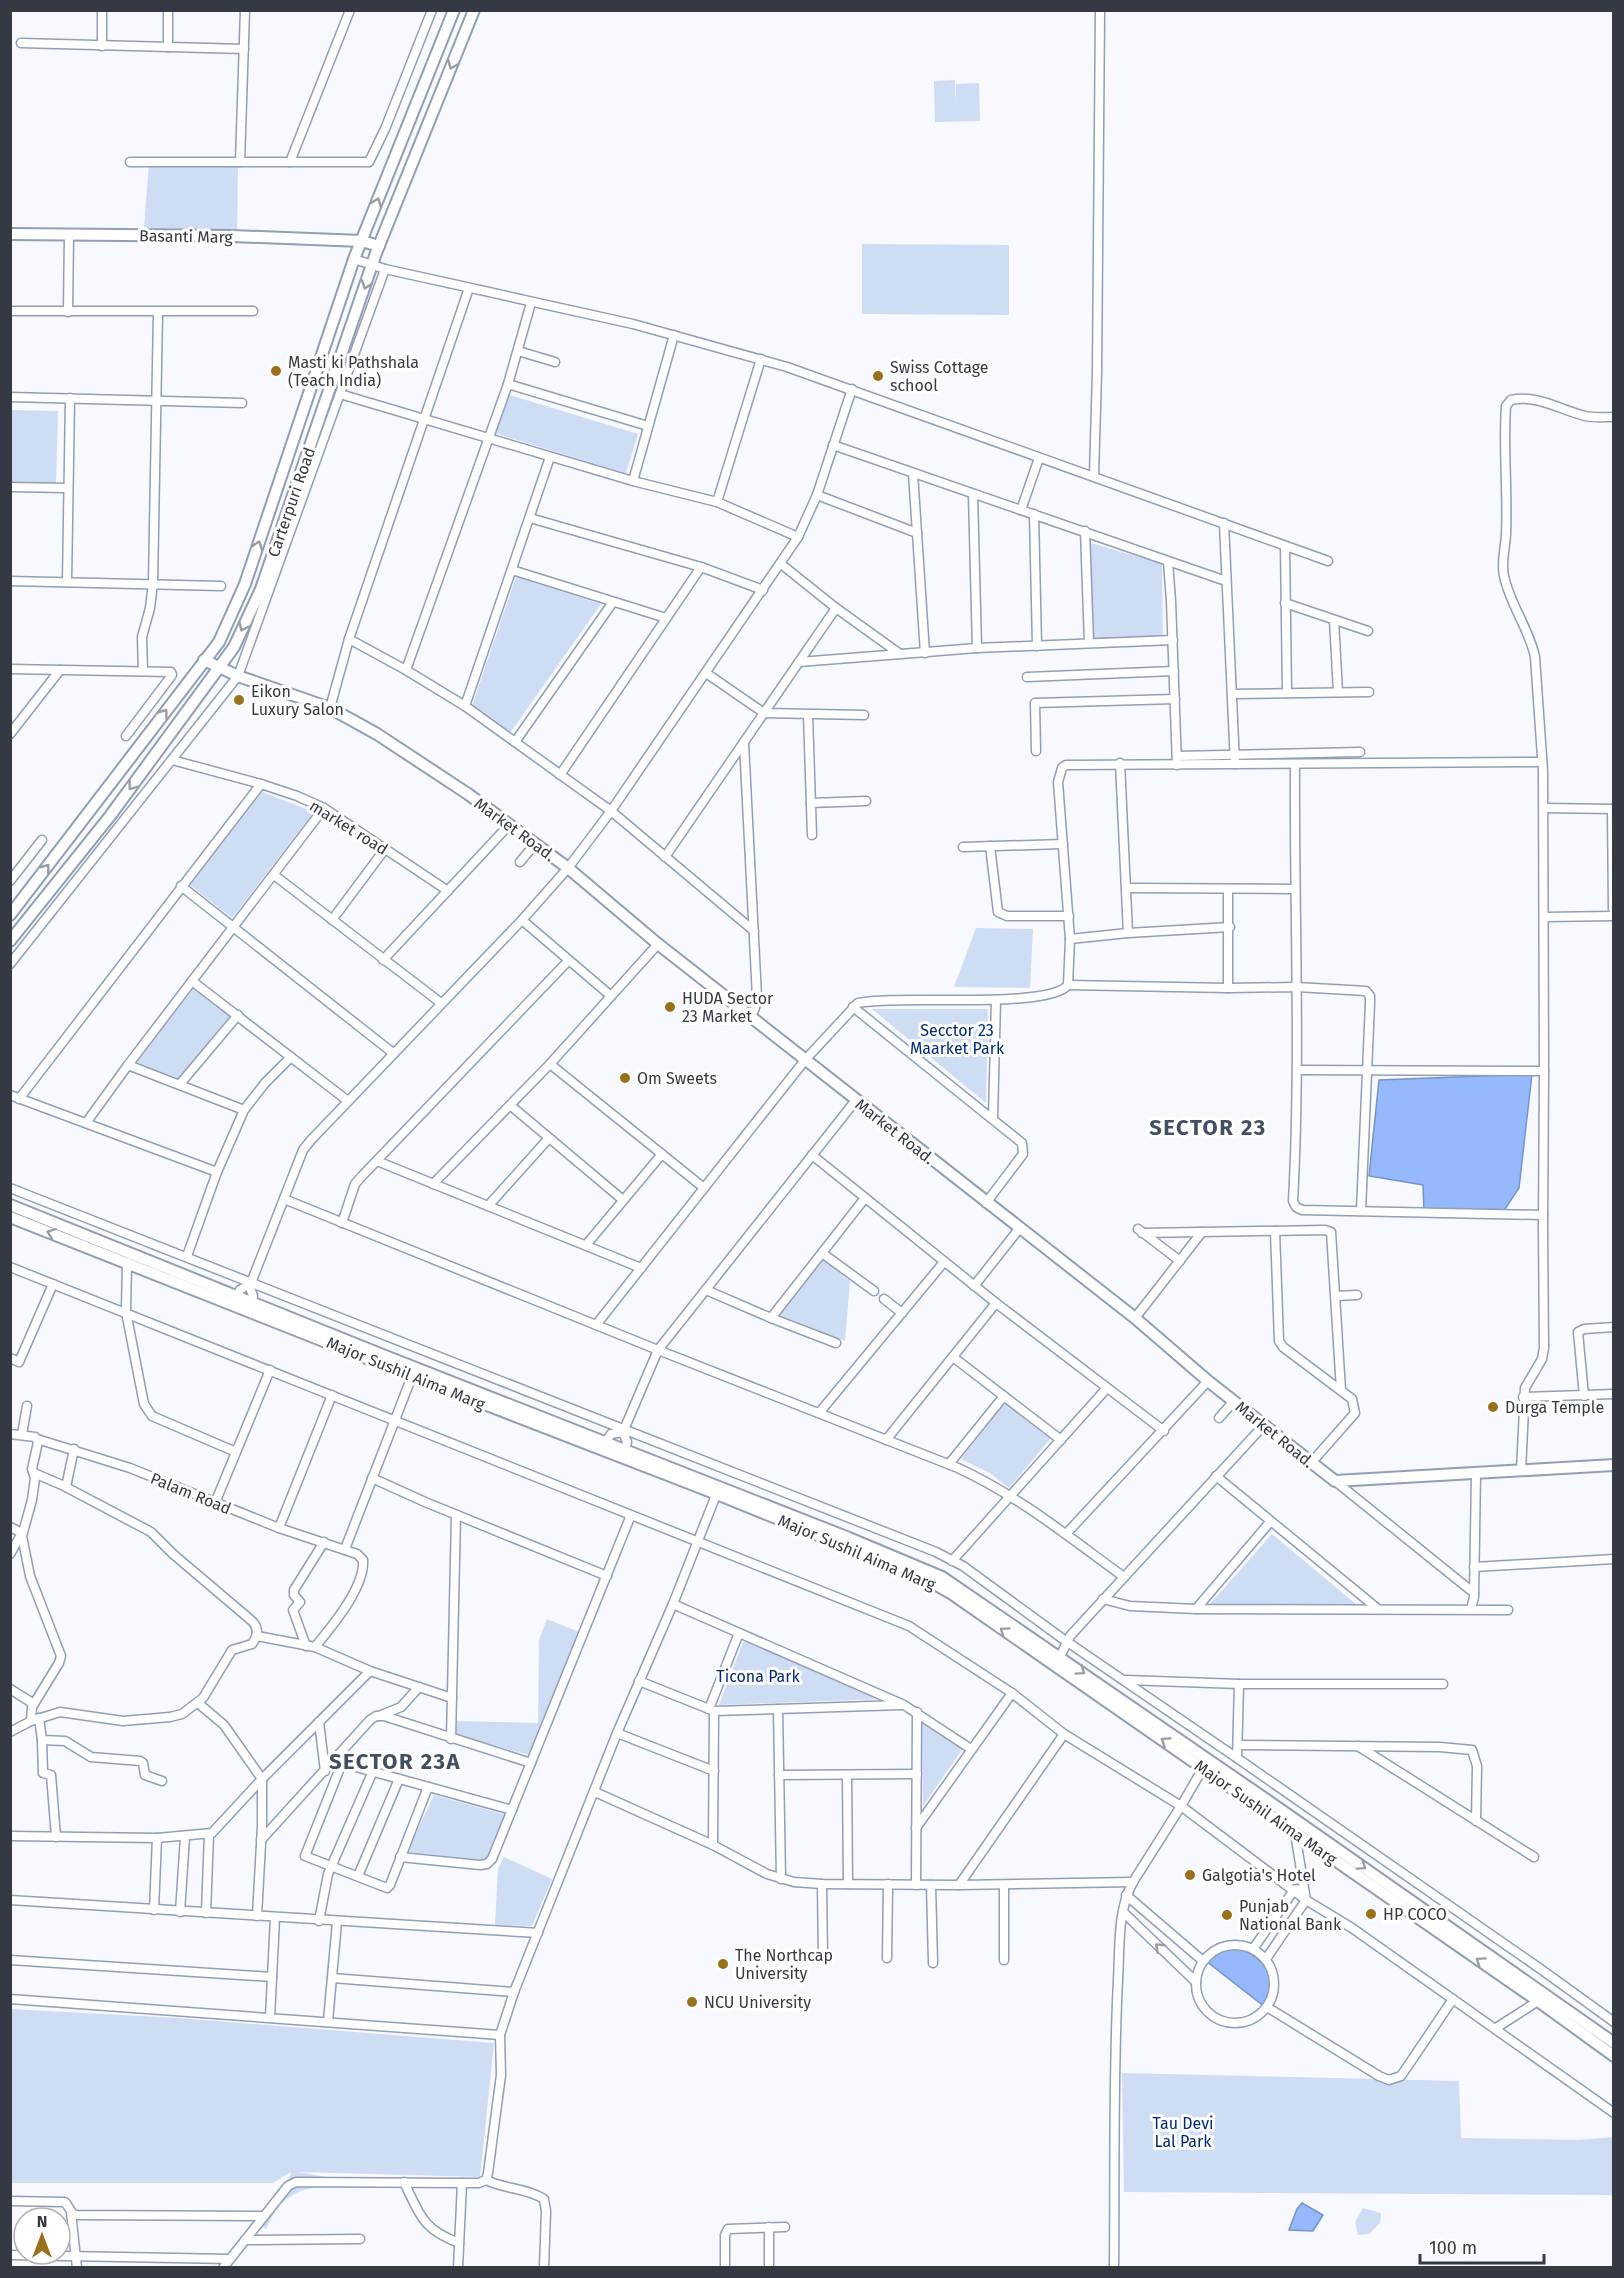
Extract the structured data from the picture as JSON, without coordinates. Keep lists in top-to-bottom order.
{
  "streets": {
    "street": [
      "Basanti Marg",
      "Carterpuri Road",
      "market road",
      "Market Road.",
      "Major Sushil Aima Marg",
      "Palam Road"
    ]
  },
  "crossings": [
    ["Basanti Marg", "Carterpuri Road"],
    ["Carterpuri Road", "Market Road."]
  ],
  "districts": ["SECTOR 23", "SECTOR 23A"],
  "parks": ["Secctor 23 Maarket Park", "Ticona Park", "Tau Devi Lal Park"],
  "places": [
    "Masti ki Pathshala (Teach India)",
    "Swiss Cottage school",
    "Eikon Luxury Salon",
    "HUDA Sector 23 Market",
    "Om Sweets",
    "Durga Temple",
    "Galgotia's Hotel",
    "HP COCO",
    "Punjab National Bank",
    "The Northcap University",
    "NCU University"
  ],
  "scale_bar": "100 m",
  "north": "top"
}
